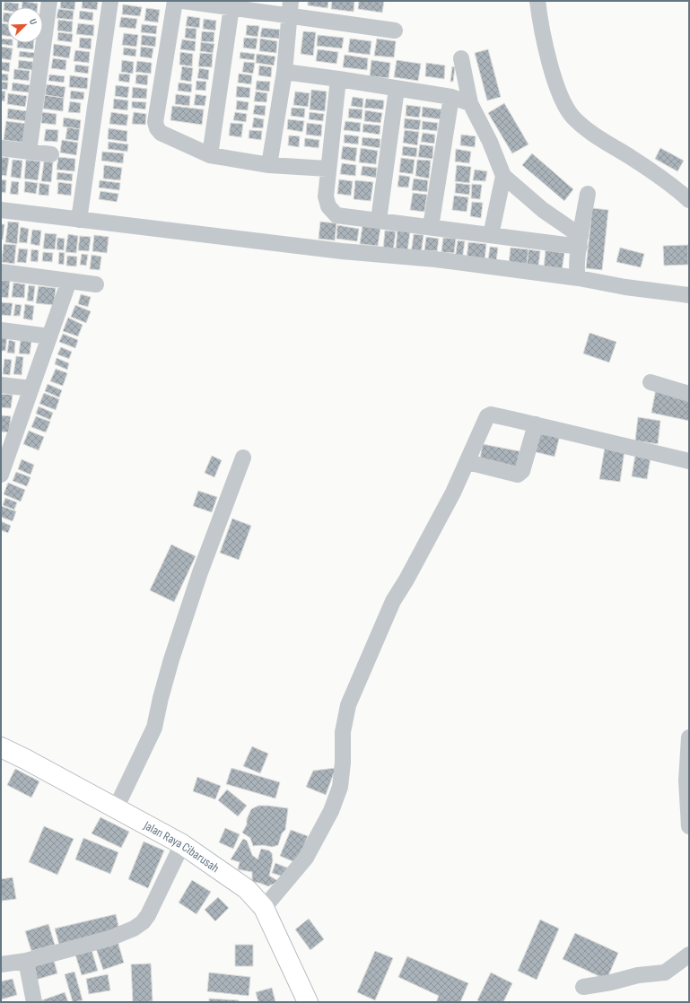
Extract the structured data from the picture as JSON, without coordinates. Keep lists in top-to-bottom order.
{
  "streets": {
    "main road": ["Jalan Raya Cibarusah"]
  },
  "north": "top right"
}
